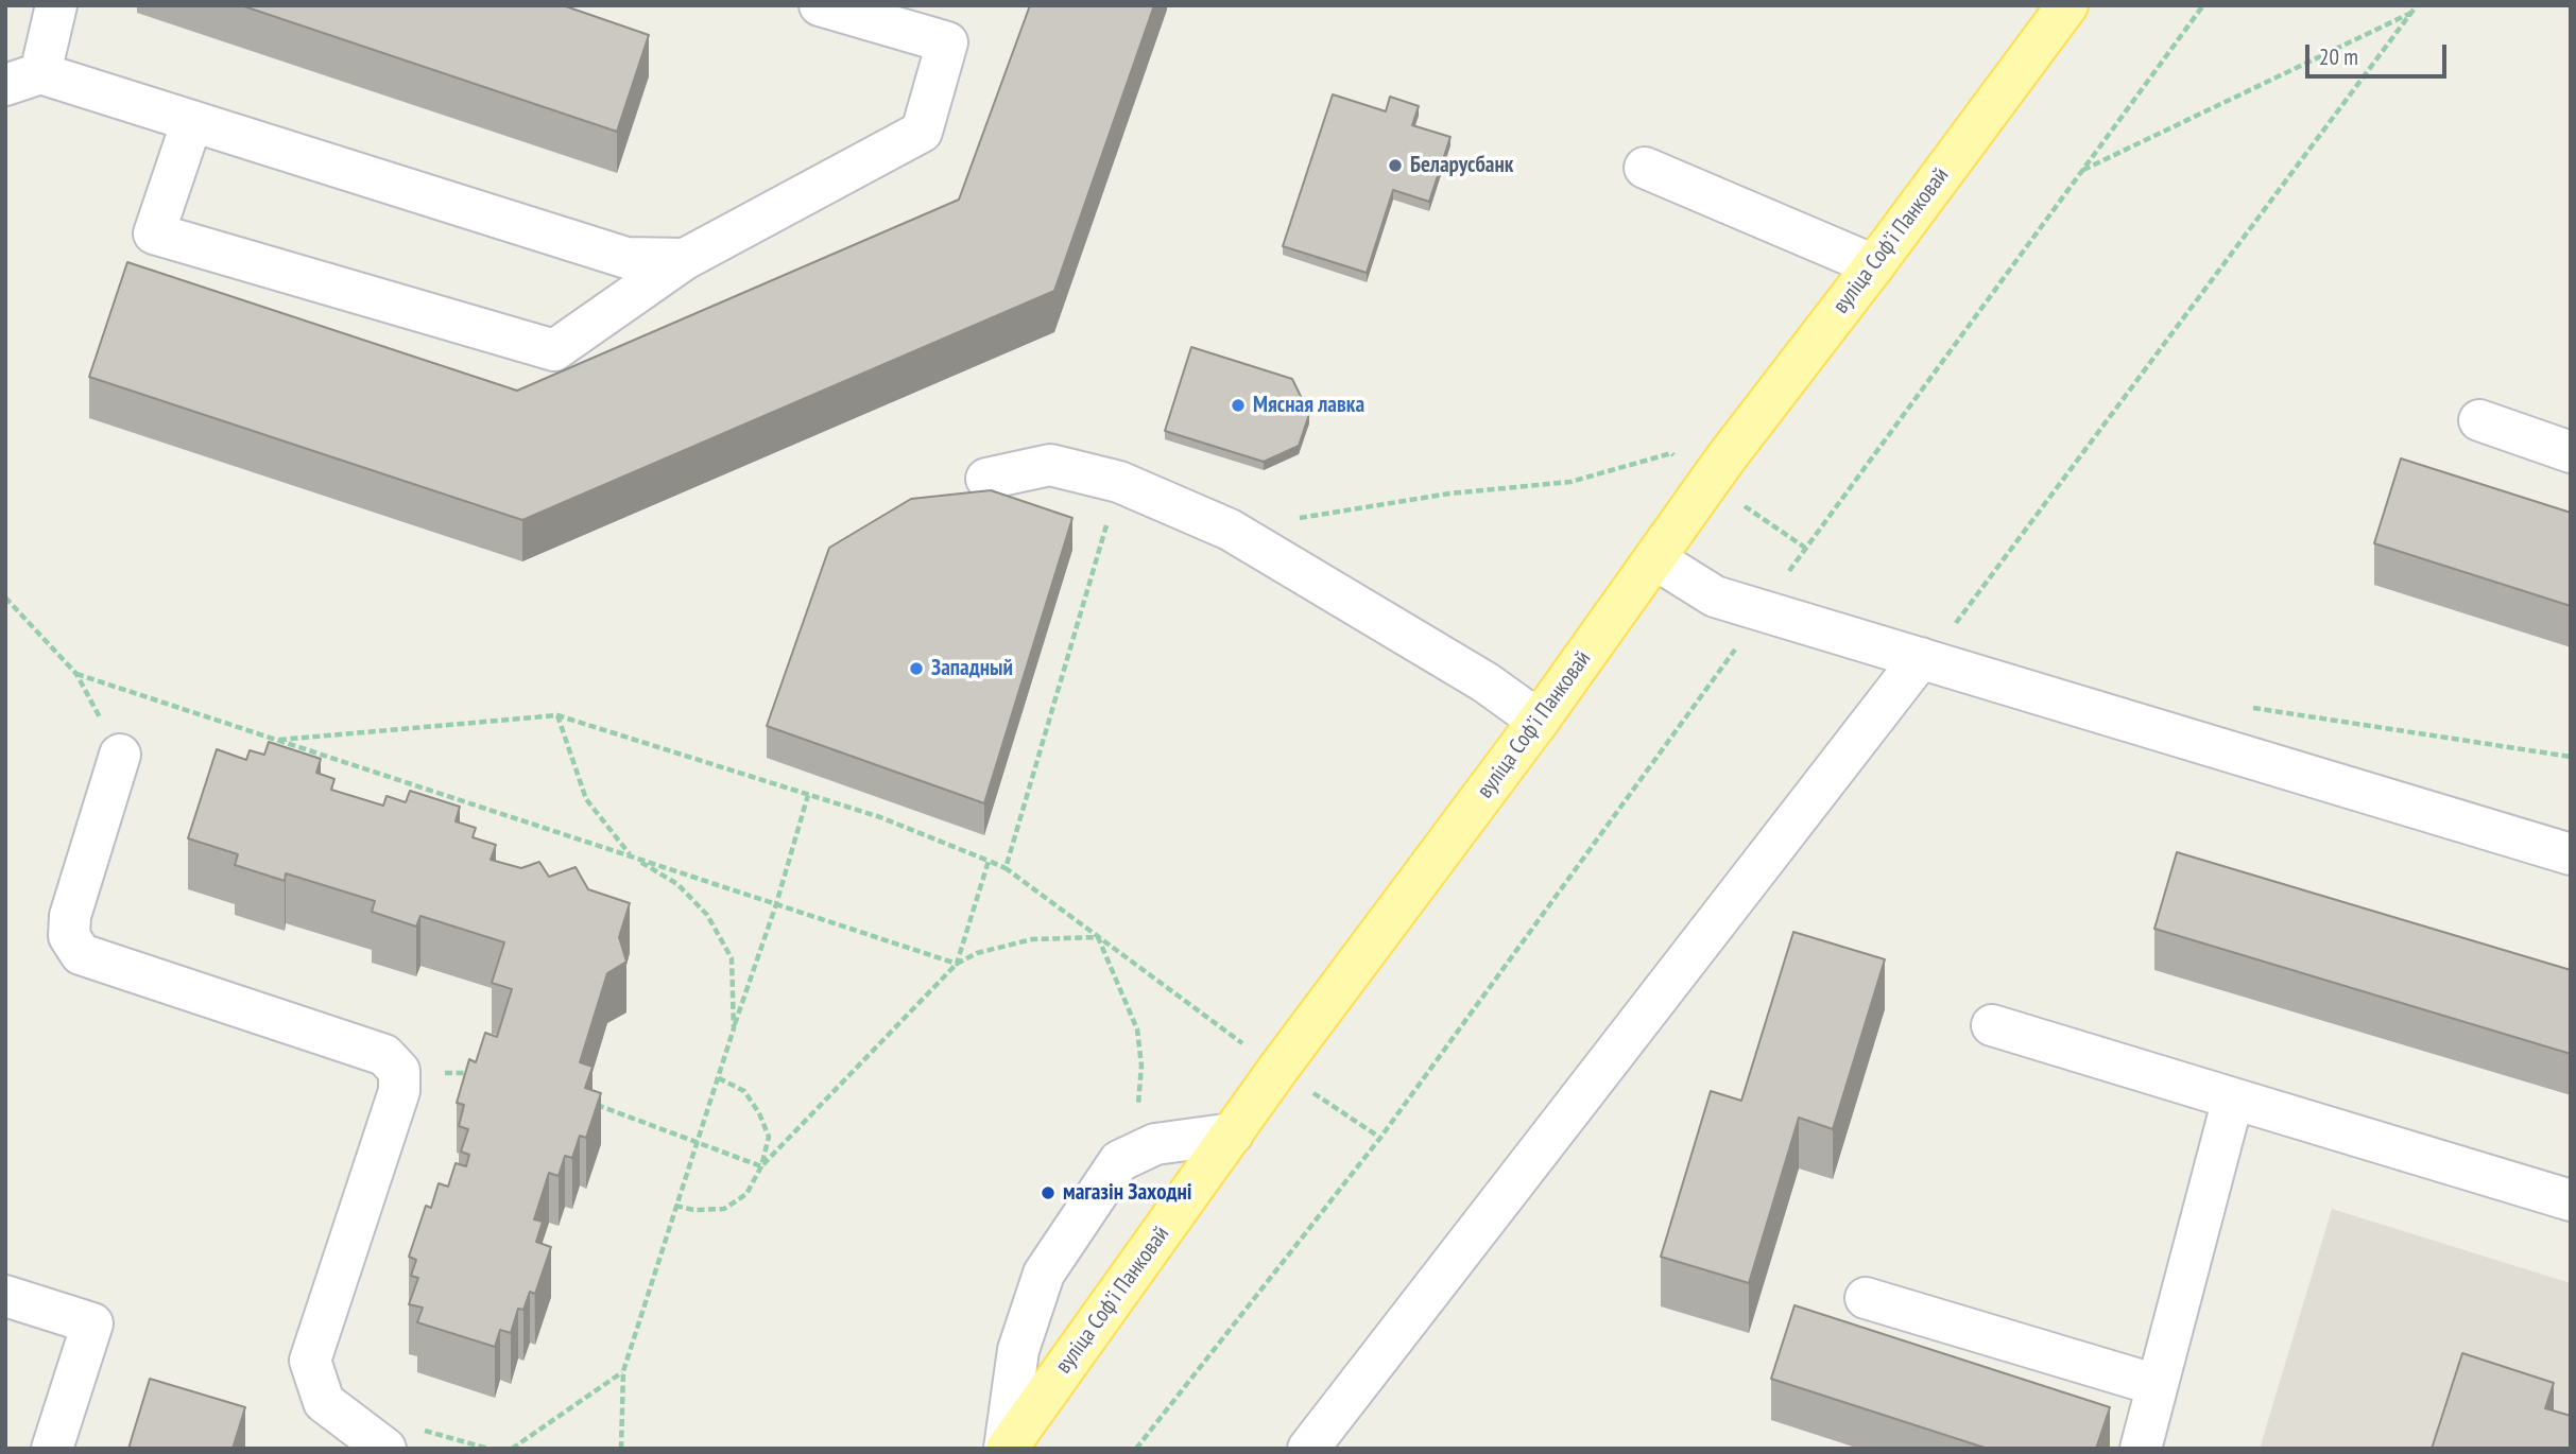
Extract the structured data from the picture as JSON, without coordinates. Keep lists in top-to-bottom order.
{
  "streets": {
    "main road": ["вуліца Софʼі Панковай"]
  },
  "places": [
    "Беларусбанк",
    "Мясная лавка",
    "Западный",
    "магазін Заходні"
  ],
  "scale_bar": "20 m"
}
